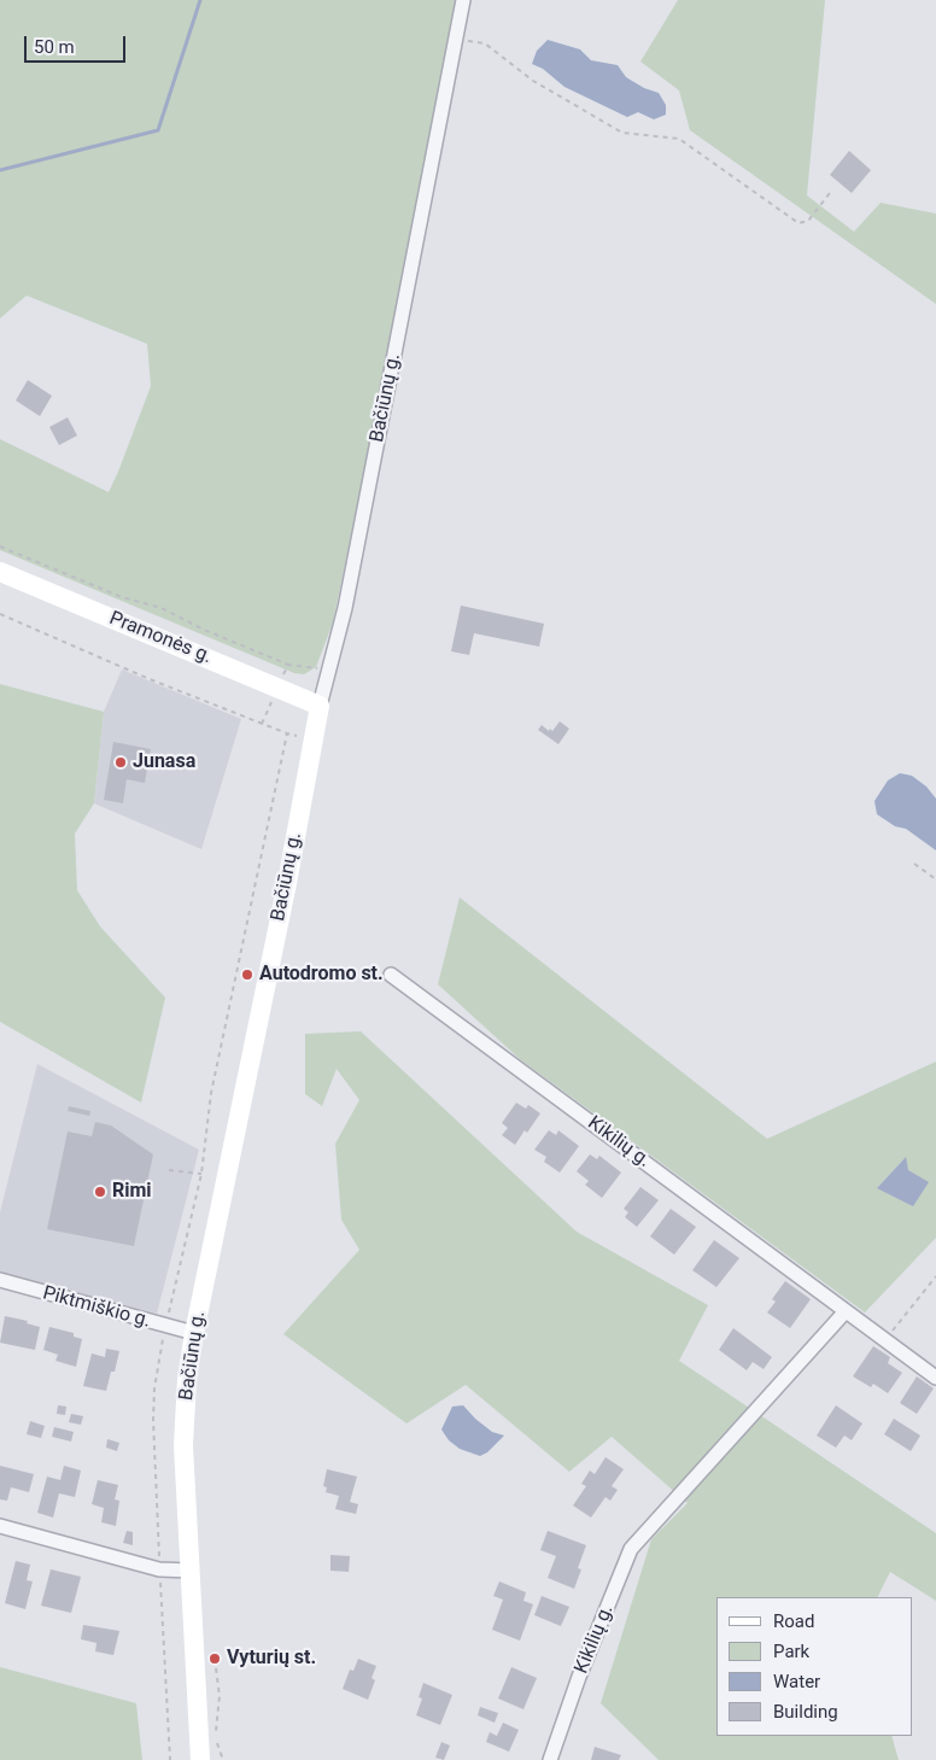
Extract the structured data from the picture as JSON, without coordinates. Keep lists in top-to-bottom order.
{
  "streets": {
    "main road": ["Bačiūnų g.", "Pramonės g."],
    "street": ["Kikilių g.", "Piktmiškio g."]
  },
  "crossings": [
    ["Bačiūnų g.", "Pramonės g."],
    ["Bačiūnų g.", "Piktmiškio g."]
  ],
  "places": [
    "Junasa",
    "Autodromo st.",
    "Rimi",
    "Vyturių st."
  ],
  "legend": [
    "Road",
    "Park",
    "Water",
    "Building"
  ],
  "scale_bar": "50 m"
}
